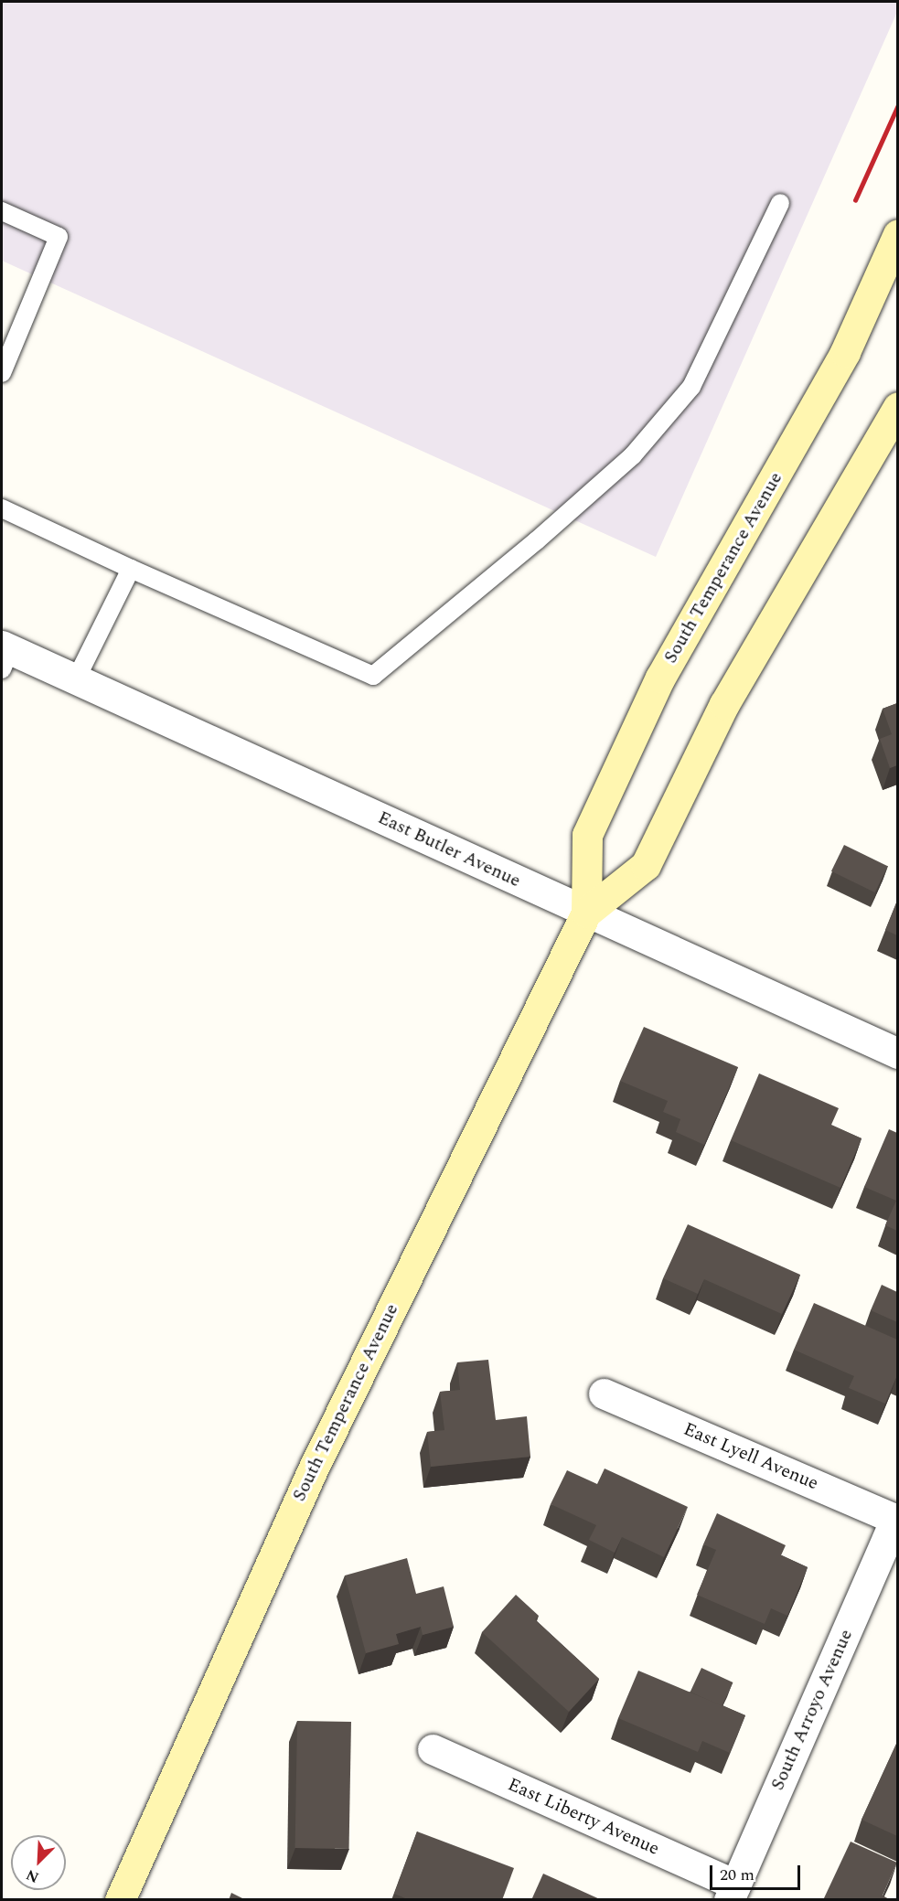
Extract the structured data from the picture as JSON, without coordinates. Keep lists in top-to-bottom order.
{
  "streets": {
    "main road": ["South Temperance Avenue"],
    "street": [
      "East Butler Avenue",
      "East Lyell Avenue",
      "South Arroyo Avenue",
      "East Liberty Avenue"
    ]
  },
  "crossings": [
    ["South Temperance Avenue", "East Butler Avenue"],
    ["East Lyell Avenue", "South Arroyo Avenue"],
    ["South Arroyo Avenue", "East Liberty Avenue"]
  ],
  "scale_bar": "20 m",
  "north": "bottom left"
}
